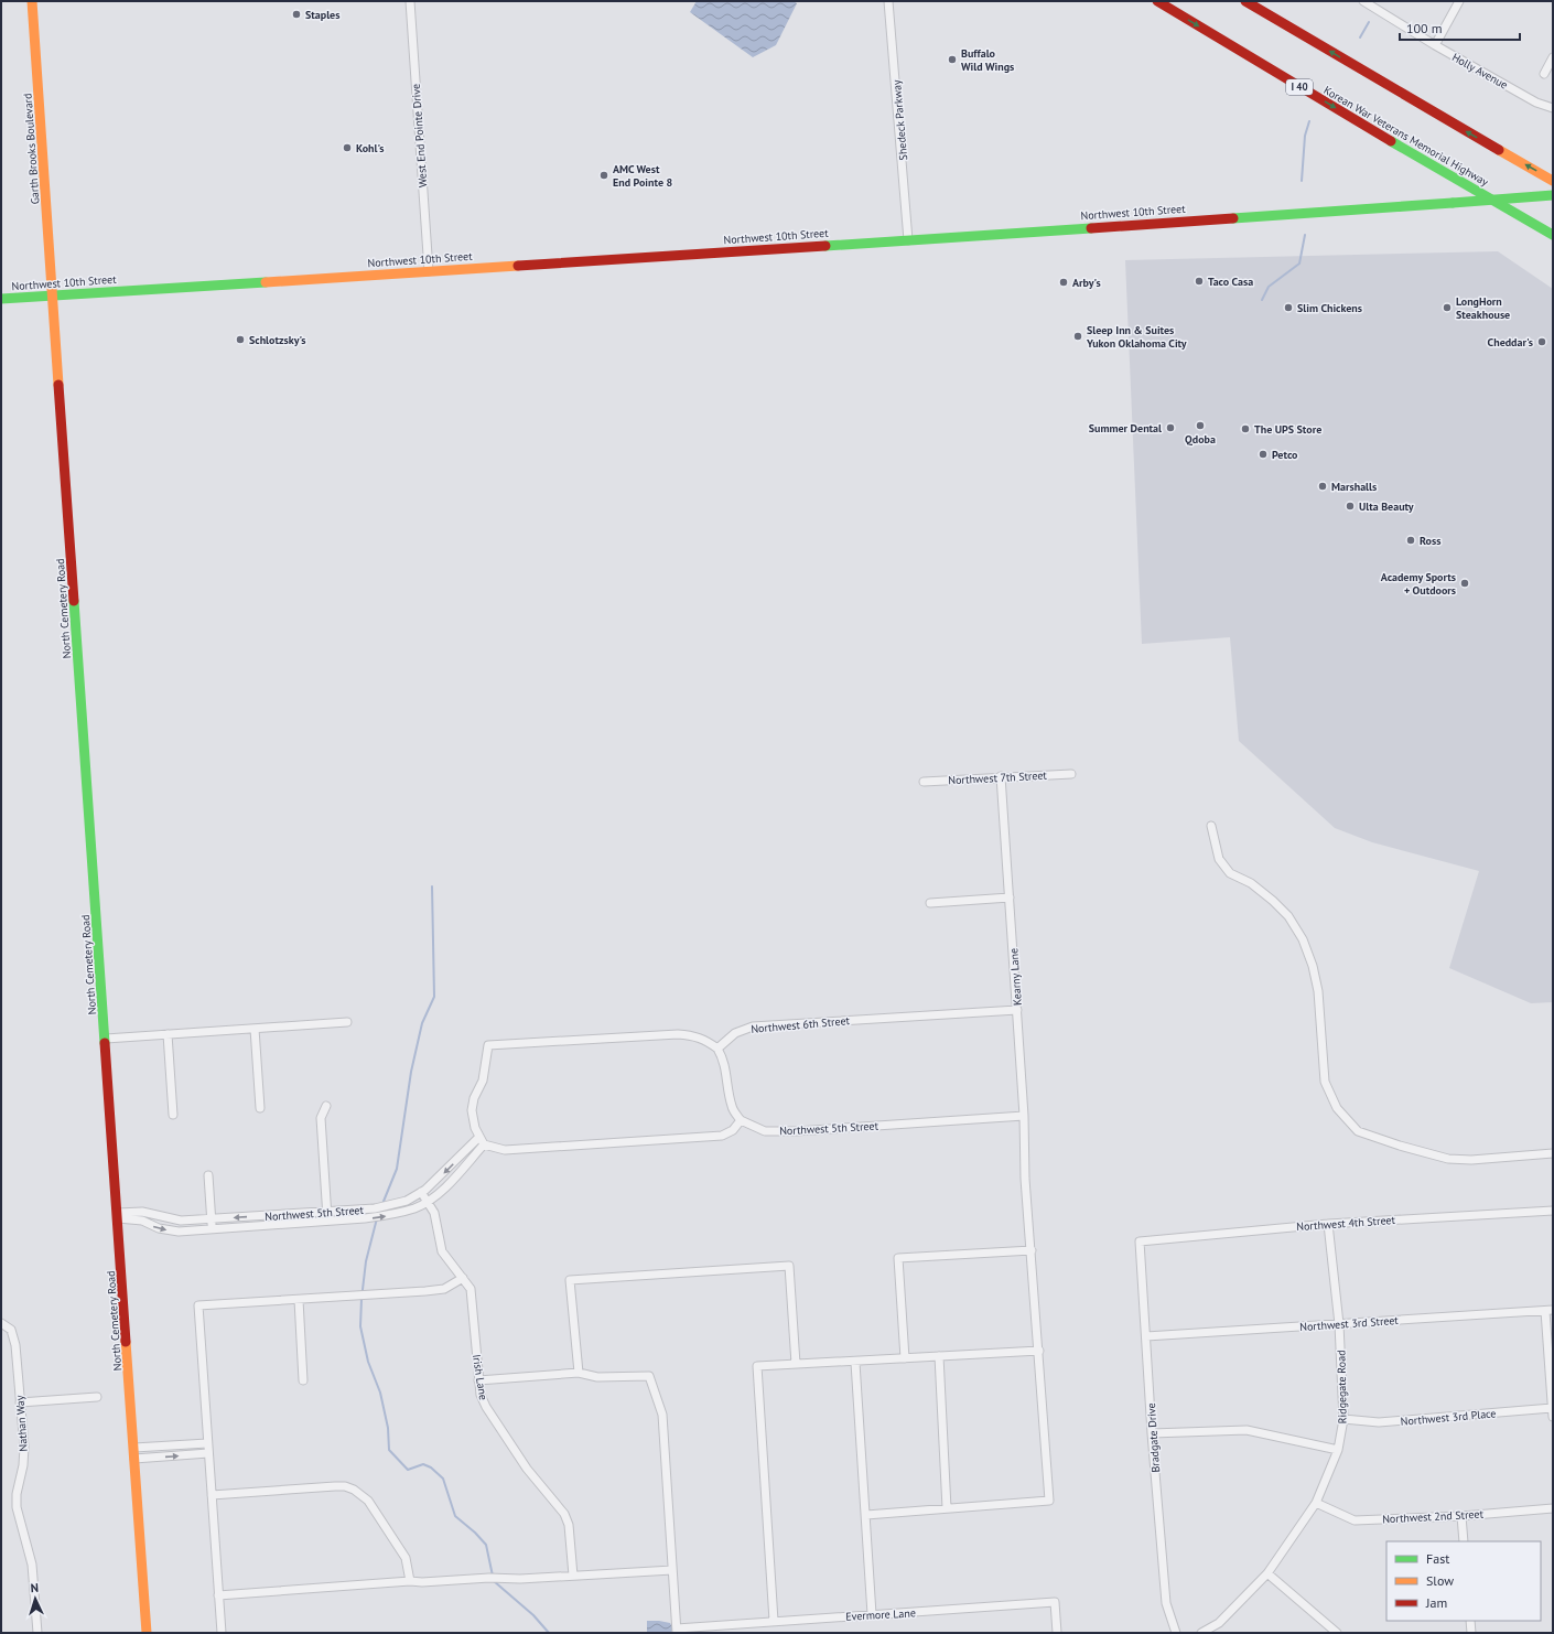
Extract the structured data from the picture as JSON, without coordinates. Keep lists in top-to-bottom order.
{
  "streets": {
    "main road": [
      "I 40",
      "Korean War Veterans Memorial Highway",
      "Garth Brooks Boulevard",
      "Northwest 10th Street",
      "North Cemetery Road"
    ],
    "street": [
      "Holly Avenue",
      "Shedeck Parkway",
      "West End Pointe Drive",
      "Northwest 7th Street",
      "Kearny Lane",
      "Northwest 6th Street",
      "Northwest 5th Street",
      "Northwest 4th Street",
      "Northwest 3rd Street",
      "Irish Lane",
      "Ridgegate Road",
      "Northwest 3rd Place",
      "Nathan Way",
      "Bradgate Drive",
      "Northwest 2nd Street",
      "Evermore Lane"
    ]
  },
  "crossings": [
    ["Shedeck Parkway", "Northwest 10th Street"],
    ["West End Pointe Drive", "Northwest 10th Street"],
    ["Garth Brooks Boulevard", "Northwest 10th Street"],
    ["Garth Brooks Boulevard", "North Cemetery Road"],
    ["Northwest 10th Street", "North Cemetery Road"],
    ["North Cemetery Road", "Northwest 5th Street"],
    ["Northwest 7th Street", "Kearny Lane"],
    ["Kearny Lane", "Northwest 6th Street"],
    ["Kearny Lane", "Northwest 5th Street"],
    ["Northwest 5th Street", "Irish Lane"],
    ["Northwest 4th Street", "Ridgegate Road"],
    ["Northwest 4th Street", "Bradgate Drive"],
    ["Northwest 3rd Street", "Ridgegate Road"],
    ["Northwest 3rd Street", "Bradgate Drive"],
    ["Ridgegate Road", "Northwest 3rd Place"],
    ["Ridgegate Road", "Northwest 2nd Street"]
  ],
  "places": [
    "Staples",
    "Buffalo Wild Wings",
    "Kohl's",
    "AMC West End Pointe 8",
    "Taco Casa",
    "Arby's",
    "Slim Chickens",
    "LongHorn Steakhouse",
    "Sleep Inn & Suites Yukon Oklahoma City",
    "Schlotzsky's",
    "Cheddar's",
    "Qdoba",
    "Summer Dental",
    "The UPS Store",
    "Petco",
    "Marshalls",
    "Ulta Beauty",
    "Ross",
    "Academy Sports + Outdoors"
  ],
  "legend": ["Fast", "Slow", "Jam"],
  "scale_bar": "100 m",
  "north": "top"
}
